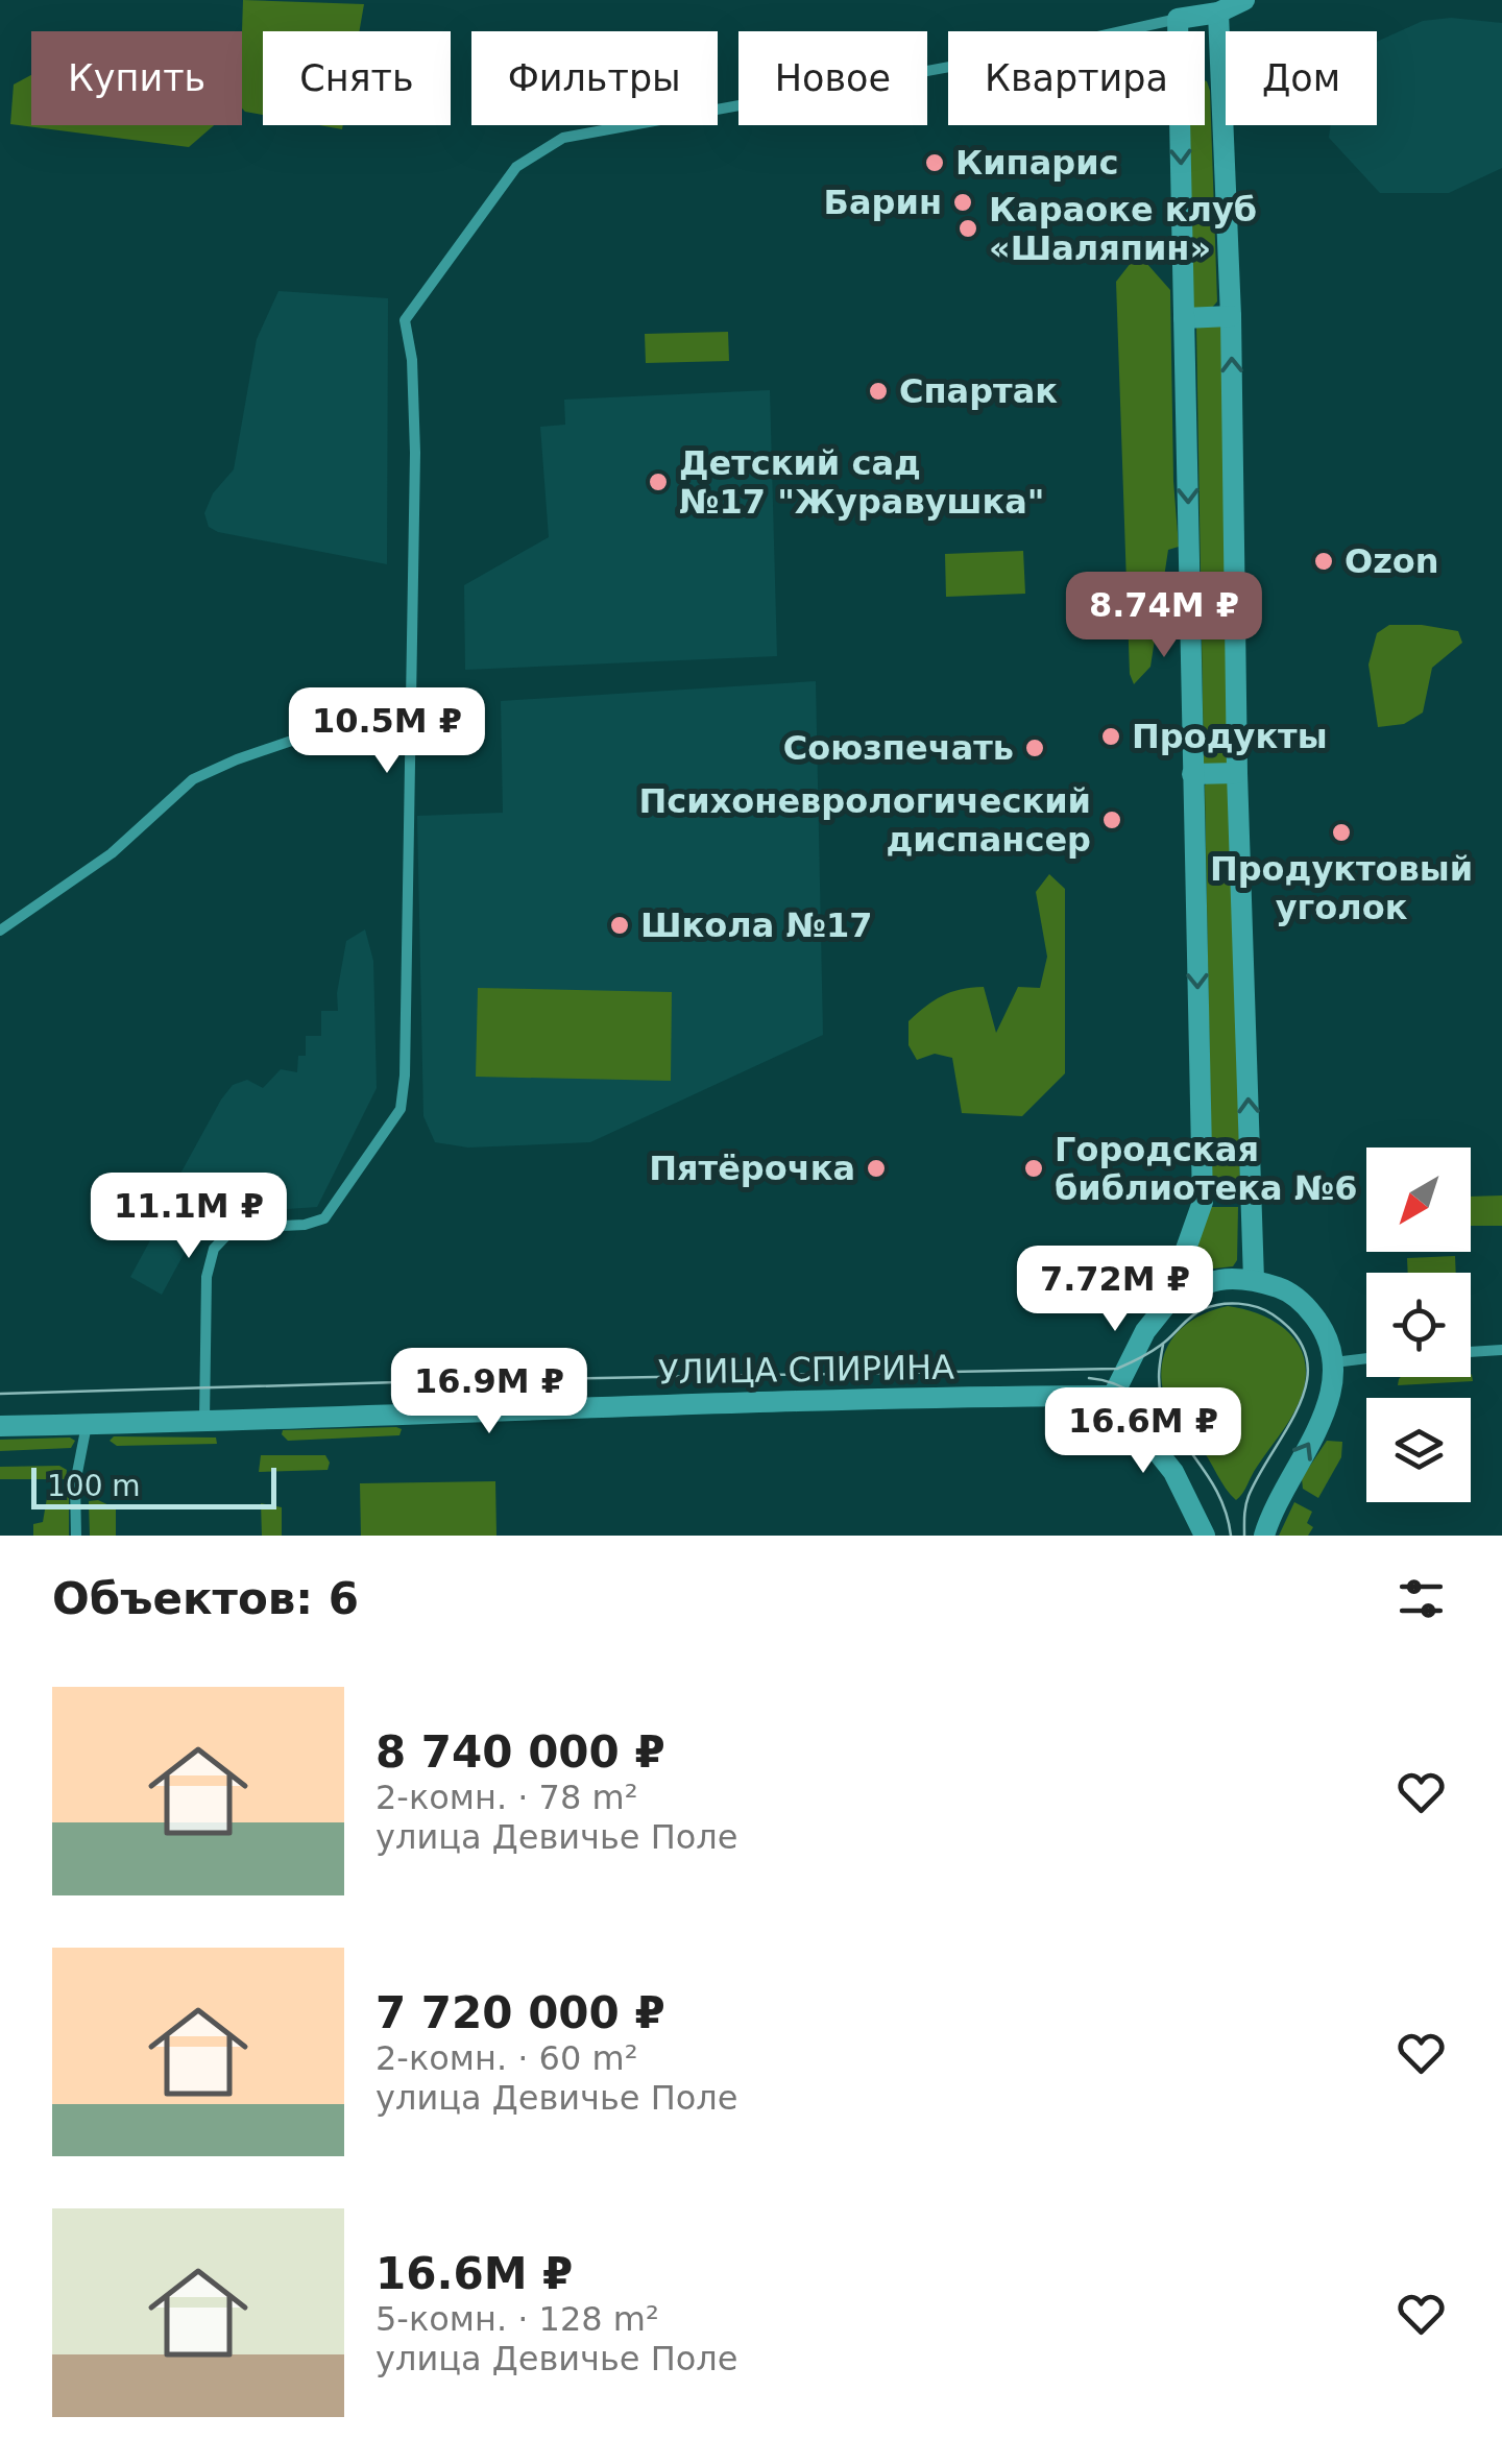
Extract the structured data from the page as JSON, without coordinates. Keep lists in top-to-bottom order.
{
  "streets": {
    "street": ["УЛИЦА СПИРИНА"]
  },
  "places": [
    "Кипарис",
    "Барин",
    "Караоке клуб «Шаляпин»",
    "Спартак",
    "Детский сад №17 \"Журавушка\"",
    "Ozon",
    "Продукты",
    "Союзпечать",
    "Психоневрологический диспансер",
    "Продуктовый уголок",
    "Школа №17",
    "Пятёрочка",
    "Городская библиотека №6"
  ],
  "scale_bar": "100 m",
  "north": "bottom left",
  "page": {
    "chip": [
      "Купить",
      "Снять",
      "Фильтры",
      "Новое",
      "Квартира",
      "Дом"
    ],
    "price": [
      "8.74M ₽",
      "10.5M ₽",
      "11.1M ₽",
      "7.72M ₽",
      "16.9M ₽",
      "16.6M ₽"
    ],
    "scale": "100 m",
    "heading": "Объектов: 6",
    "list": [
      {
        "name": "8 740 000 ₽",
        "note": "2-комн. · 78 m² · улица Девичье Поле"
      },
      {
        "name": "7 720 000 ₽",
        "note": "2-комн. · 60 m² · улица Девичье Поле"
      },
      {
        "name": "16.6M ₽",
        "note": "5-комн. · 128 m² · улица Девичье Поле"
      }
    ]
  }
}
